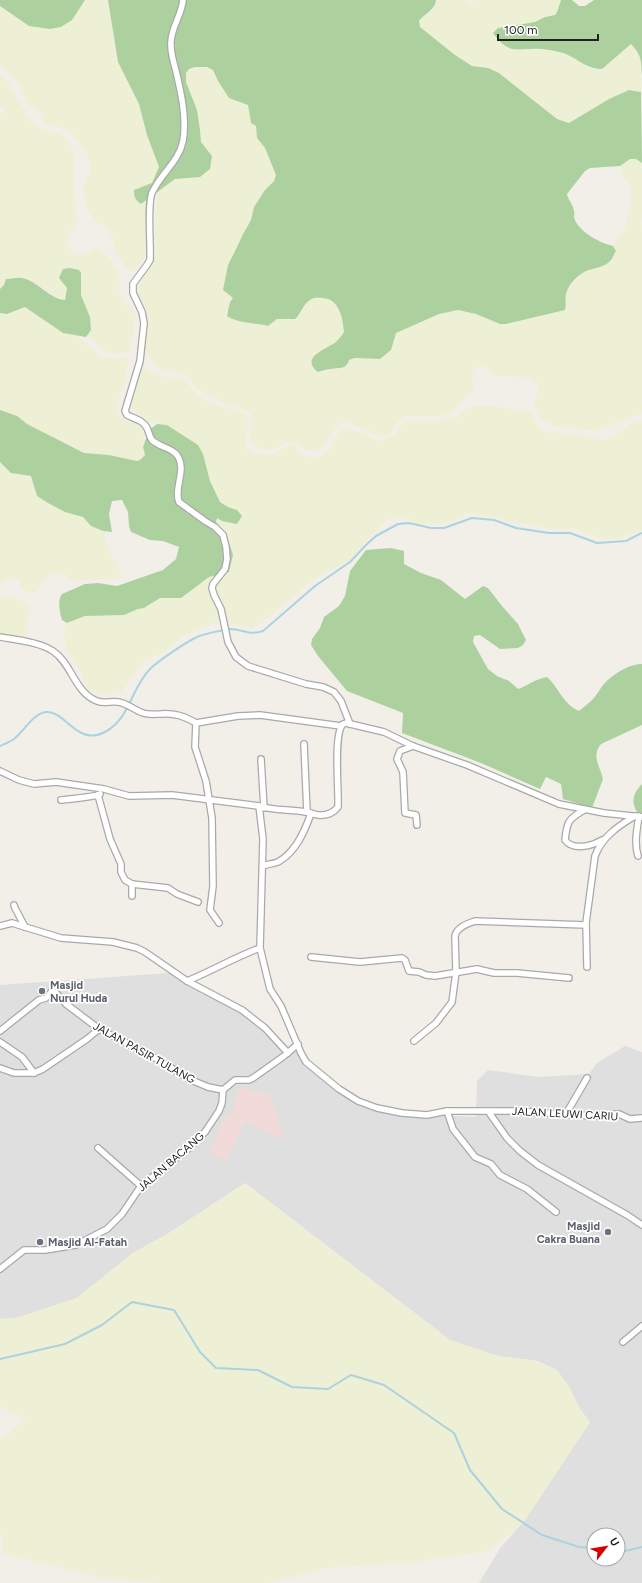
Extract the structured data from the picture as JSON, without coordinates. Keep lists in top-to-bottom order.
{
  "streets": {
    "street": ["JALAN PASIR TULANG", "JALAN LEUWI CARIU", "JALAN BACANG"]
  },
  "crossings": [
    ["JALAN PASIR TULANG", "JALAN BACANG"]
  ],
  "places": ["Masjid Nurul Huda", "Masjid Cakra Buana", "Masjid Al-Fatah"],
  "scale_bar": "100 m",
  "north": "top right"
}
